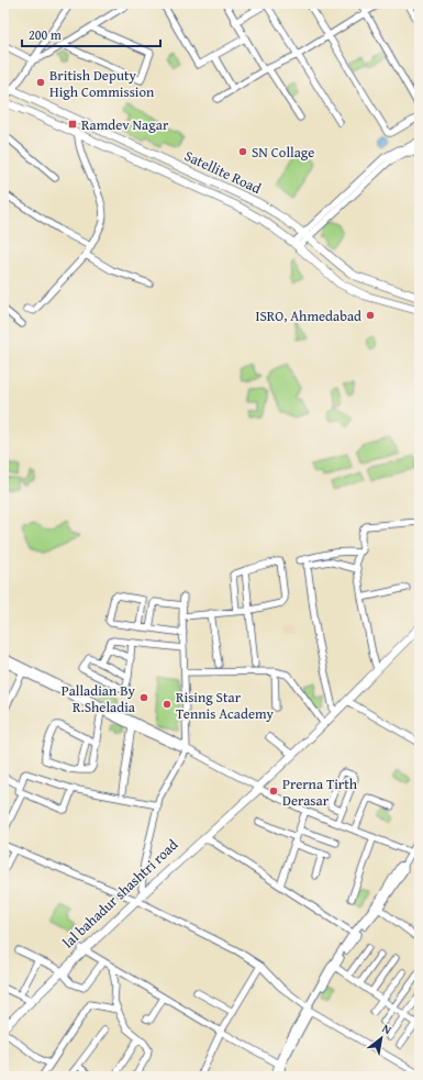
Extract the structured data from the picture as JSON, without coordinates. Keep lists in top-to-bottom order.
{
  "streets": {
    "main road": ["Satellite Road", "lal bahadur shashtri road"]
  },
  "places": {
    "other": [
      "British Deputy High Commission",
      "SN Collage",
      "ISRO, Ahmedabad",
      "Palladian By R.Sheladia",
      "Rising Star Tennis Academy",
      "Prerna Tirth Derasar"
    ],
    "transit": ["Ramdev Nagar"]
  },
  "scale_bar": "200 m",
  "north": "top right"
}
